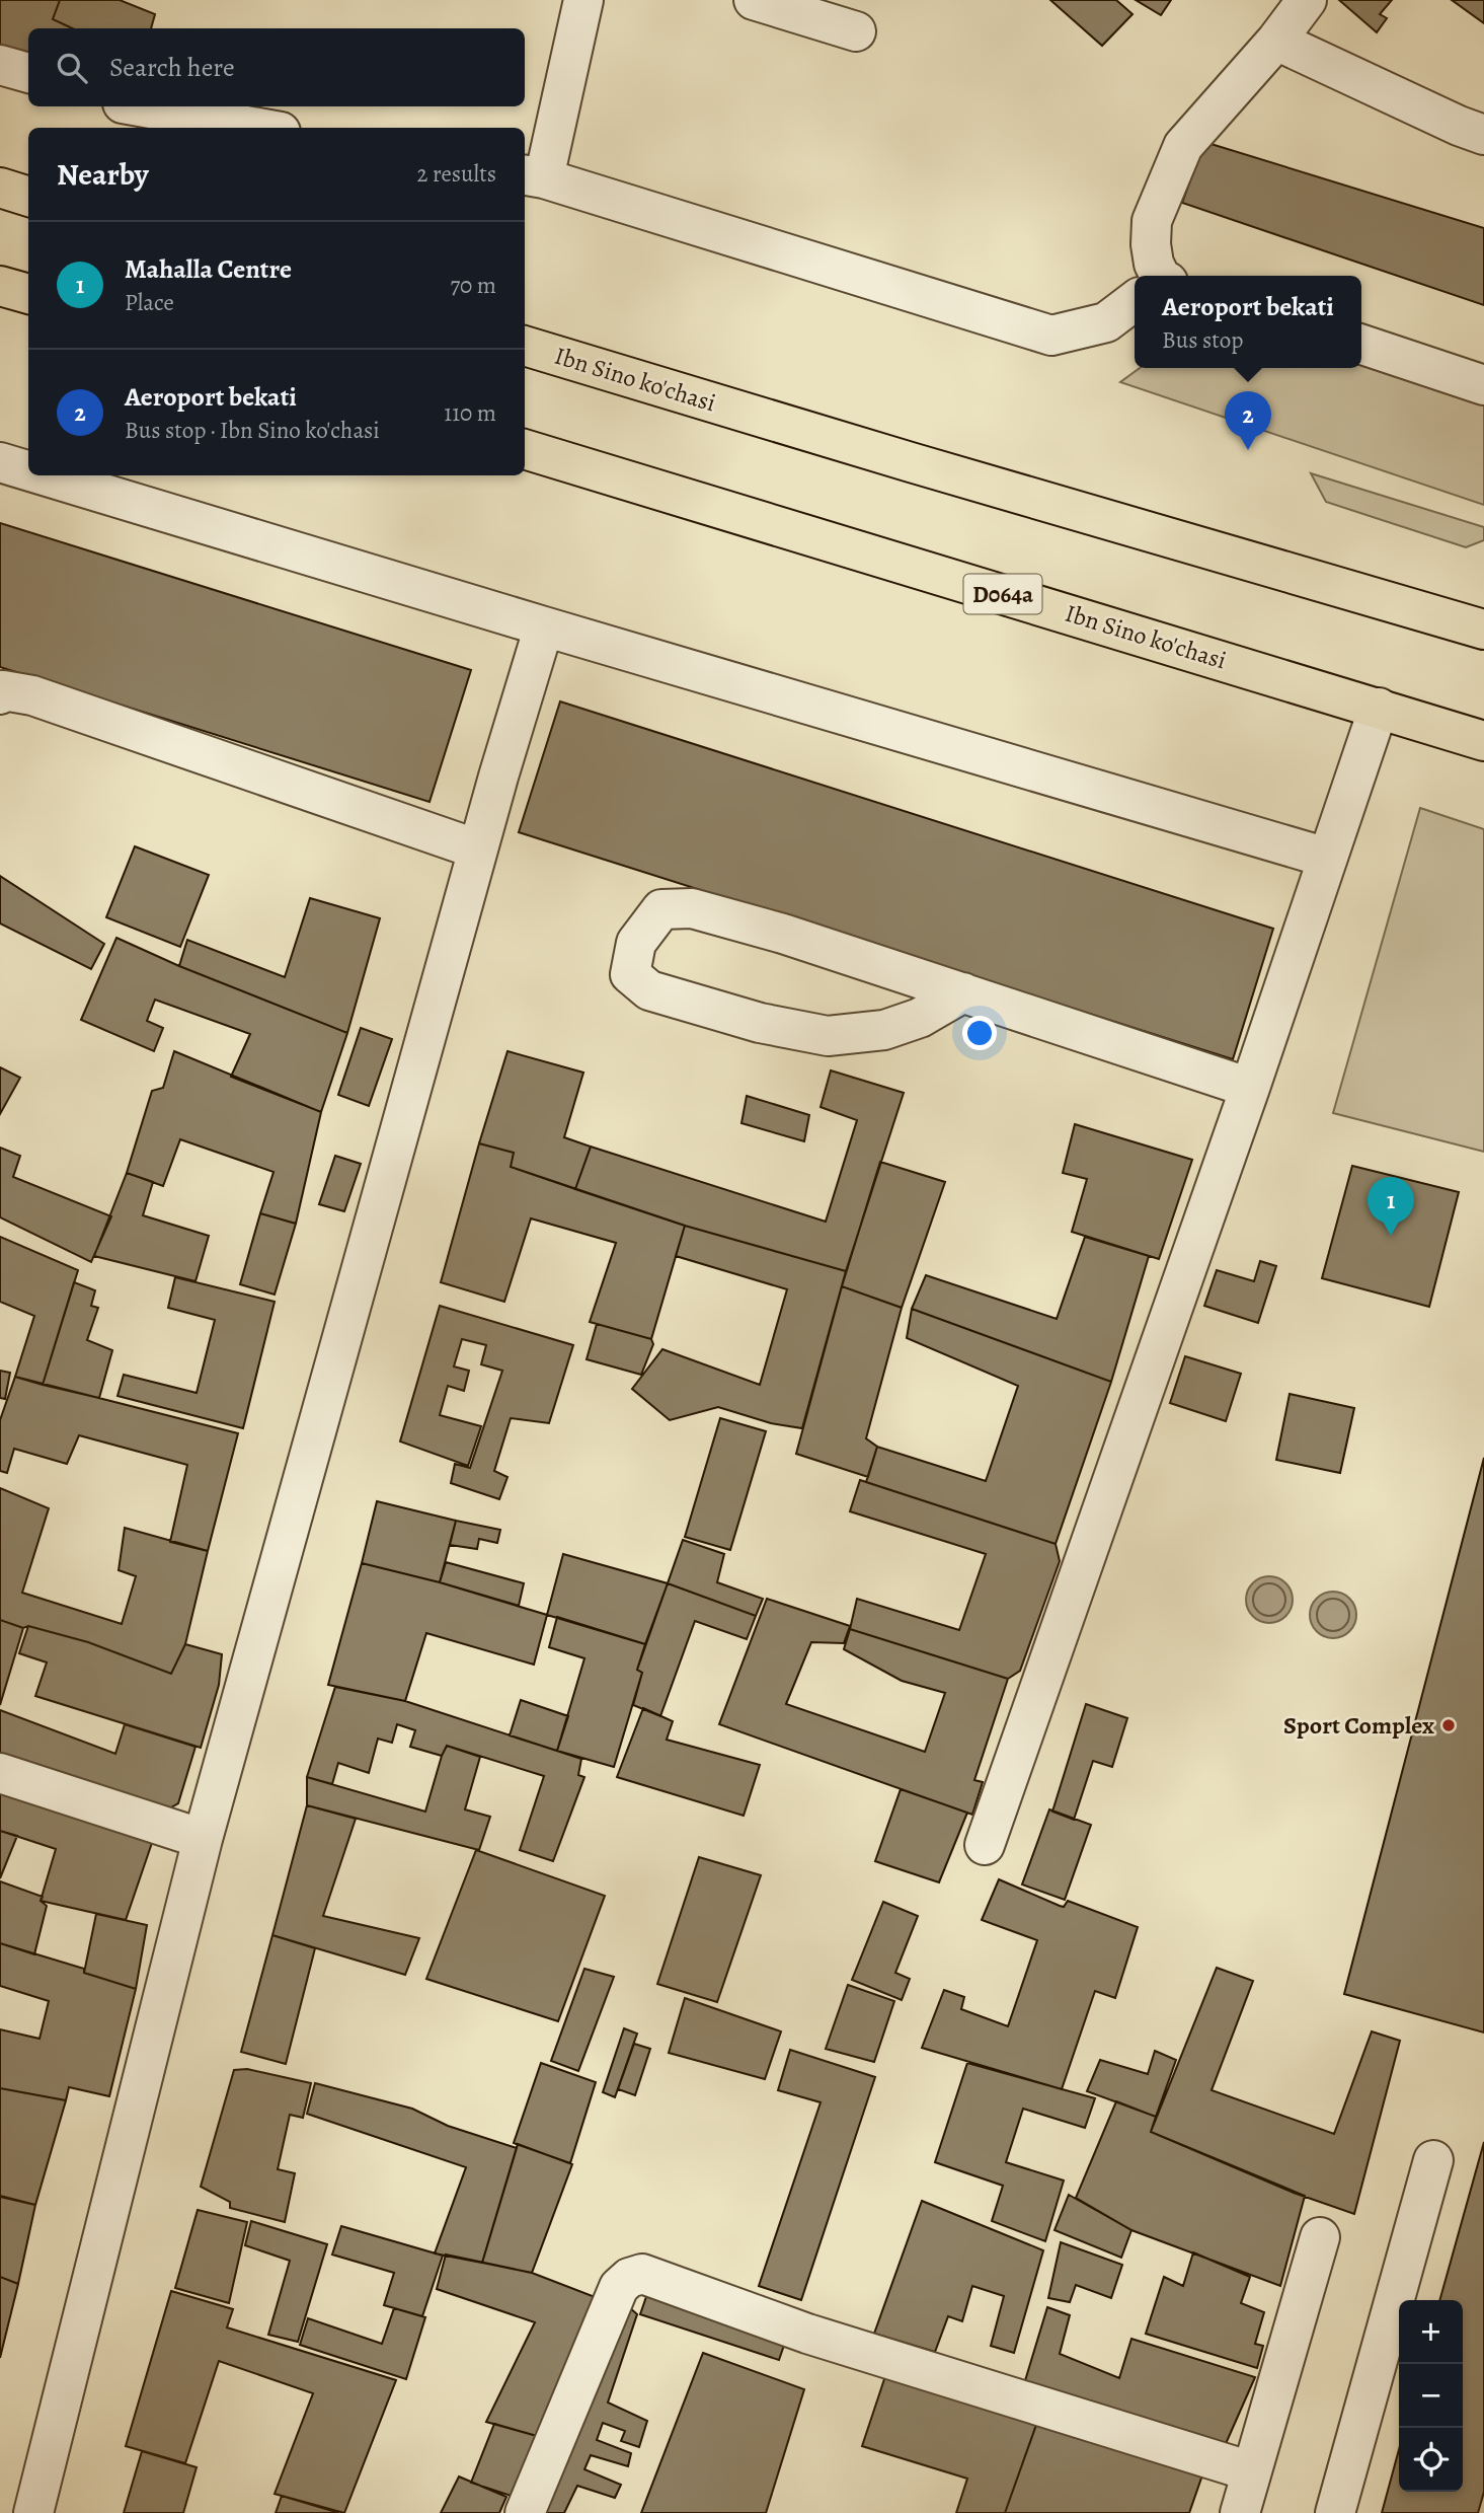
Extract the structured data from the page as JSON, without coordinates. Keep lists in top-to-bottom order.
{
  "streets": {
    "main road": ["Ibn Sino ko'chasi", "D064a"]
  },
  "places": ["Sport Complex"],
  "page": {
    "search": "Search here",
    "heading": ["Nearby", "2 results"],
    "list": [
      {
        "mark": "1",
        "name": "Mahalla Centre",
        "note": "Place",
        "value": "70 m"
      },
      {
        "mark": "2",
        "name": "Aeroport bekati",
        "note": "Bus stop · Ibn Sino ko'chasi",
        "value": "110 m"
      }
    ],
    "popup": ["Aeroport bekati", "Bus stop"],
    "pins": ["2", "1"],
    "map_buttons": ["+", "−"]
  }
}
